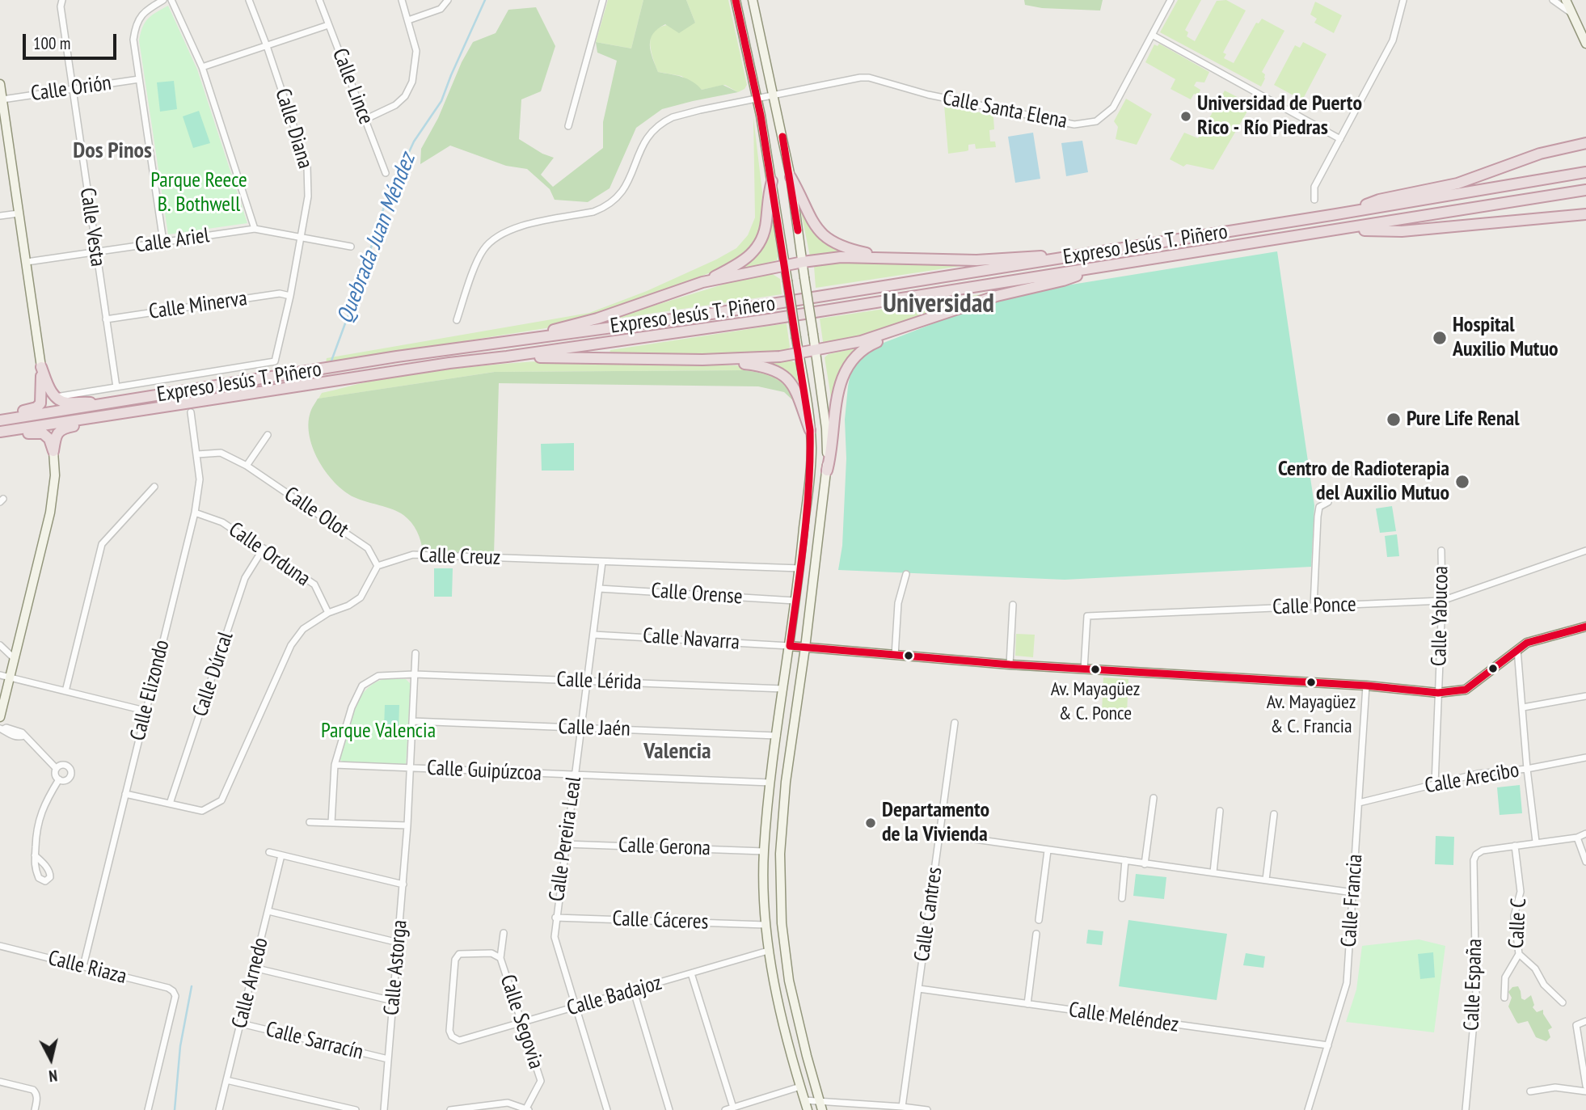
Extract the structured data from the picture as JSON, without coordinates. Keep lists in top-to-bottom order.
{
  "streets": {
    "highway": ["Expreso Jesús T. Piñero"],
    "street": [
      "Calle Lince",
      "Calle Orión",
      "Calle Santa Elena",
      "Calle Diana",
      "Calle Vesta",
      "Calle Ariel",
      "Calle Minerva",
      "Calle Olot",
      "Calle Orduna",
      "Calle Creuz",
      "Calle Orense",
      "Calle Ponce",
      "Calle Yabucoa",
      "Calle Navarra",
      "Calle Dúrcal",
      "Calle Lérida",
      "Calle Elizondo",
      "Calle Jaén",
      "Calle Guipúzcoa",
      "Calle Arecibo",
      "Calle Pereira Leal",
      "Calle Gerona",
      "Calle Francia",
      "Calle Cantres",
      "Calle Cáceres",
      "Calle C",
      "Calle Riaza",
      "Calle Astorga",
      "Calle Arnedo",
      "Calle España",
      "Calle Badajoz",
      "Calle Meléndez",
      "Calle Segovia",
      "Calle Sarracín"
    ]
  },
  "crossings": [
    ["Calle Orión", "Calle Vesta"],
    ["Calle Diana", "Calle Vesta"],
    ["Calle Diana", "Calle Ariel"],
    ["Calle Diana", "Calle Minerva"],
    ["Calle Vesta", "Calle Ariel"],
    ["Calle Vesta", "Calle Minerva"],
    ["Calle Olot", "Calle Creuz"],
    ["Calle Olot", "Calle Elizondo"],
    ["Calle Orduna", "Calle Dúrcal"],
    ["Calle Orduna", "Calle Elizondo"],
    ["Calle Creuz", "Calle Pereira Leal"],
    ["Calle Orense", "Calle Pereira Leal"],
    ["Calle Ponce", "Calle Yabucoa"],
    ["Calle Yabucoa", "Calle Arecibo"],
    ["Calle Navarra", "Calle Pereira Leal"],
    ["Calle Lérida", "Calle Guipúzcoa"],
    ["Calle Lérida", "Calle Pereira Leal"],
    ["Calle Lérida", "Calle Astorga"],
    ["Calle Elizondo", "Calle Riaza"],
    ["Calle Jaén", "Calle Pereira Leal"],
    ["Calle Jaén", "Calle Astorga"],
    ["Calle Guipúzcoa", "Calle Pereira Leal"],
    ["Calle Guipúzcoa", "Calle Astorga"],
    ["Calle Arecibo", "Calle Francia"],
    ["Calle Pereira Leal", "Calle Gerona"],
    ["Calle Pereira Leal", "Calle Cáceres"],
    ["Calle Pereira Leal", "Calle Badajoz"],
    ["Calle Francia", "Calle Meléndez"],
    ["Calle Cantres", "Calle Meléndez"],
    ["Calle C", "Calle España"],
    ["Calle Astorga", "Calle Sarracín"],
    ["Calle Arnedo", "Calle Sarracín"],
    ["Calle Badajoz", "Calle Segovia"]
  ],
  "districts": ["Dos Pinos", "Universidad", "Valencia"],
  "water": ["Quebrada Juan Méndez"],
  "parks": ["Parque Reece B. Bothwell", "Parque Valencia"],
  "places": [
    "Universidad de Puerto Rico - Río Piedras",
    "Hospital Auxilio Mutuo",
    "Pure Life Renal",
    "Centro de Radioterapia del Auxilio Mutuo",
    "Av. Mayagüez & C. Ponce",
    "Av. Mayagüez & C. Francia",
    "Departamento de la Vivienda"
  ],
  "scale_bar": "100 m",
  "north": "bottom"
}
